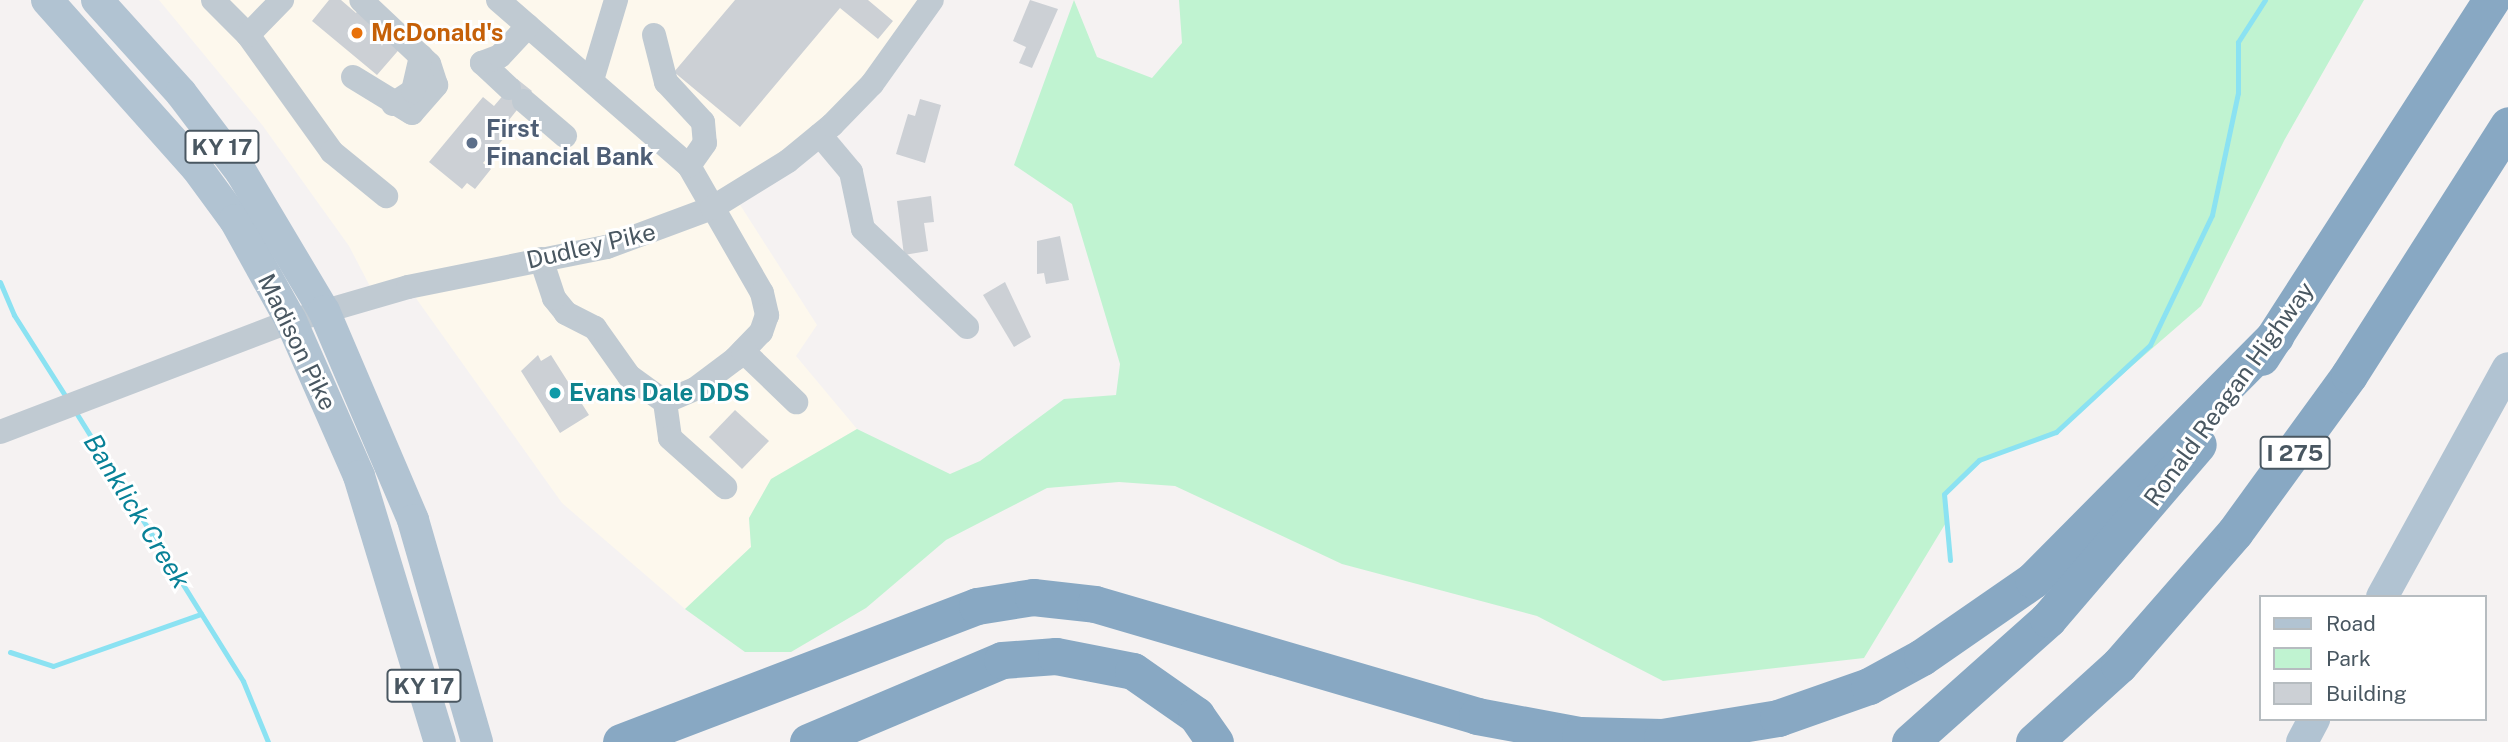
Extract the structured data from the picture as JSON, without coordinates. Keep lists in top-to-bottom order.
{
  "streets": {
    "highway": ["Ronald Reagan Highway", "I 275"],
    "main road": ["KY 17", "Madison Pike"],
    "street": ["Dudley Pike"]
  },
  "crossings": [
    ["Dudley Pike", "Madison Pike"]
  ],
  "water": ["Banklick Creek"],
  "places": ["McDonald's", "First Financial Bank", "Evans Dale DDS"],
  "legend": ["Road", "Park", "Building"]
}
